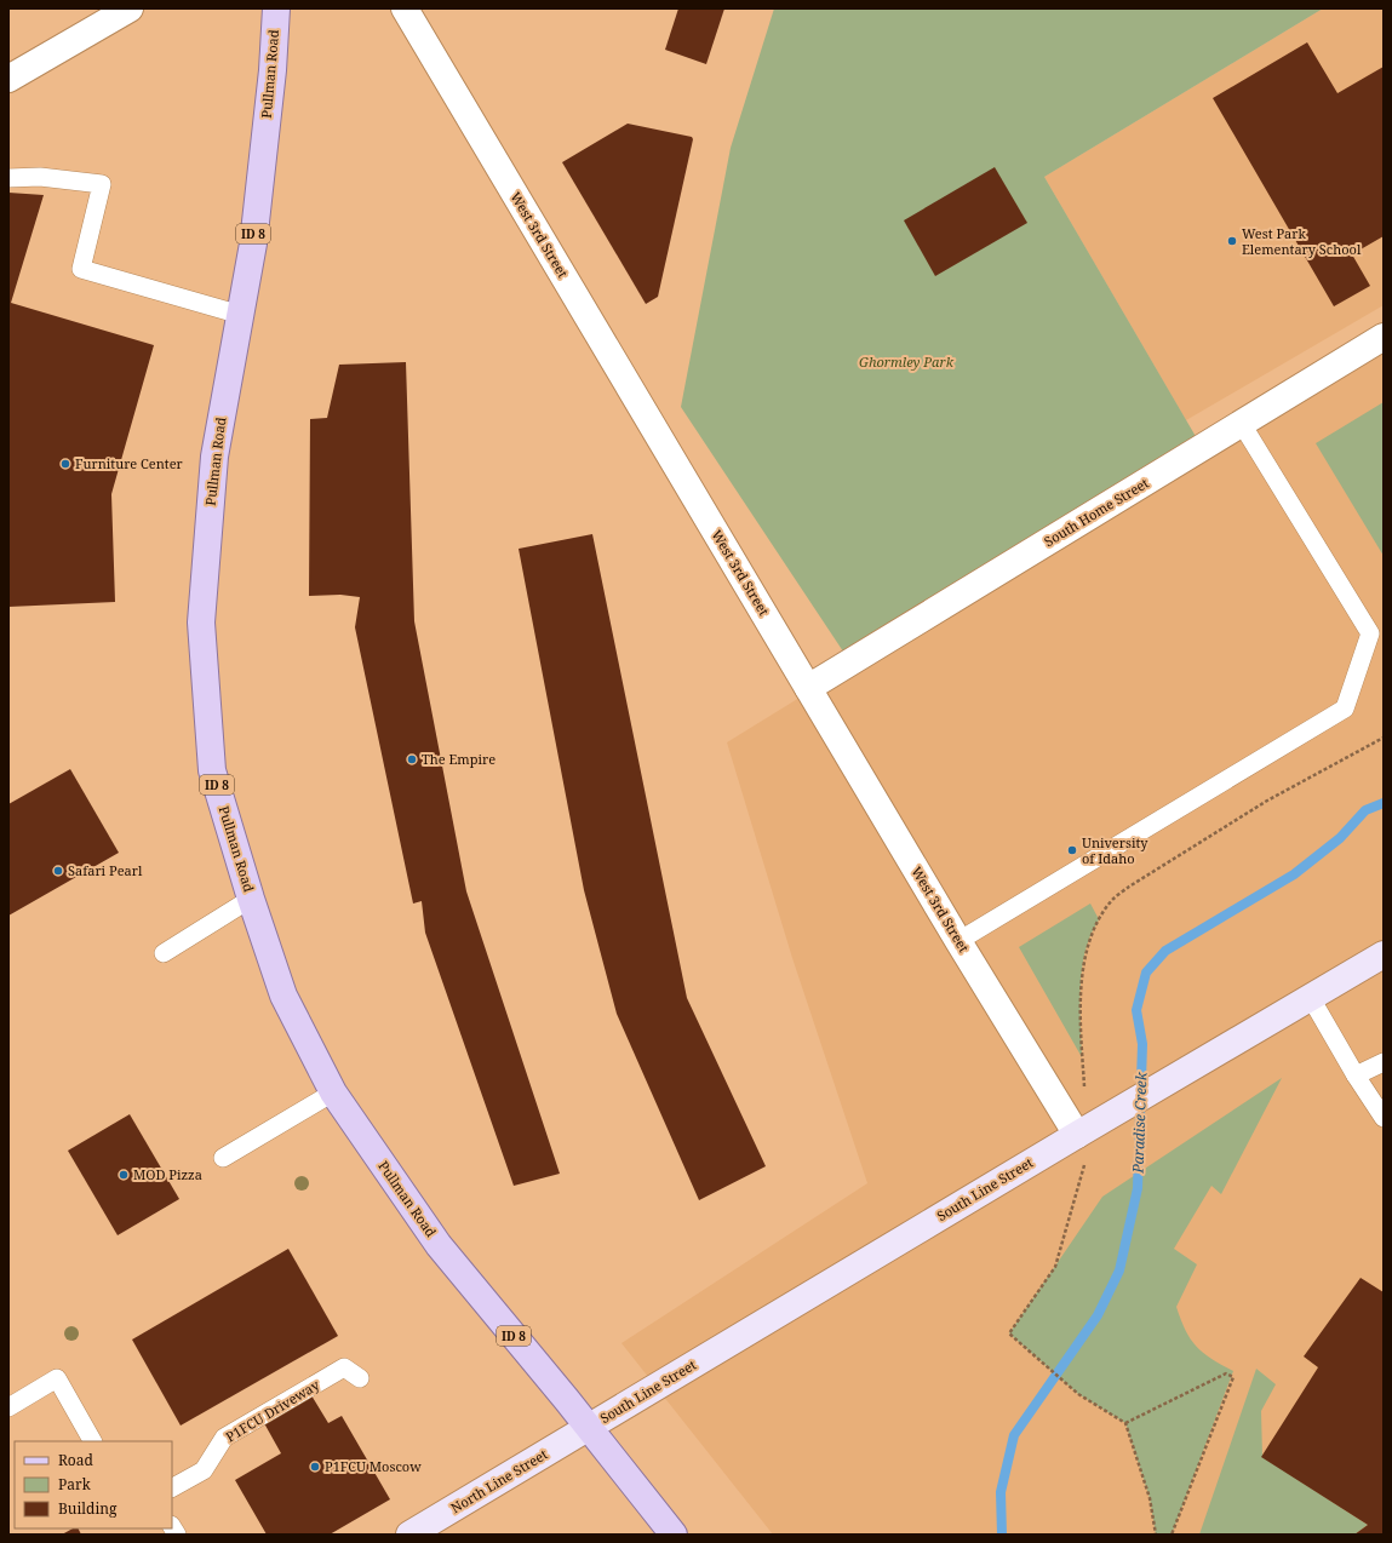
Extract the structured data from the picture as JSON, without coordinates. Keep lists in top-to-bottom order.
{
  "streets": {
    "main road": ["Pullman Road", "ID 8"],
    "street": [
      "West 3rd Street",
      "South Home Street",
      "South Line Street",
      "North Line Street"
    ],
    "lane": ["P1FCU Driveway"]
  },
  "crossings": [
    ["Pullman Road", "South Line Street"],
    ["Pullman Road", "North Line Street"],
    ["West 3rd Street", "South Home Street"],
    ["West 3rd Street", "South Line Street"],
    ["South Line Street", "North Line Street"]
  ],
  "water": ["Paradise Creek"],
  "parks": ["Ghormley Park"],
  "places": [
    "West Park Elementary School",
    "Furniture Center",
    "The Empire",
    "University of Idaho",
    "Safari Pearl",
    "MOD Pizza",
    "P1FCU Moscow"
  ],
  "legend": ["Road", "Park", "Building"]
}
